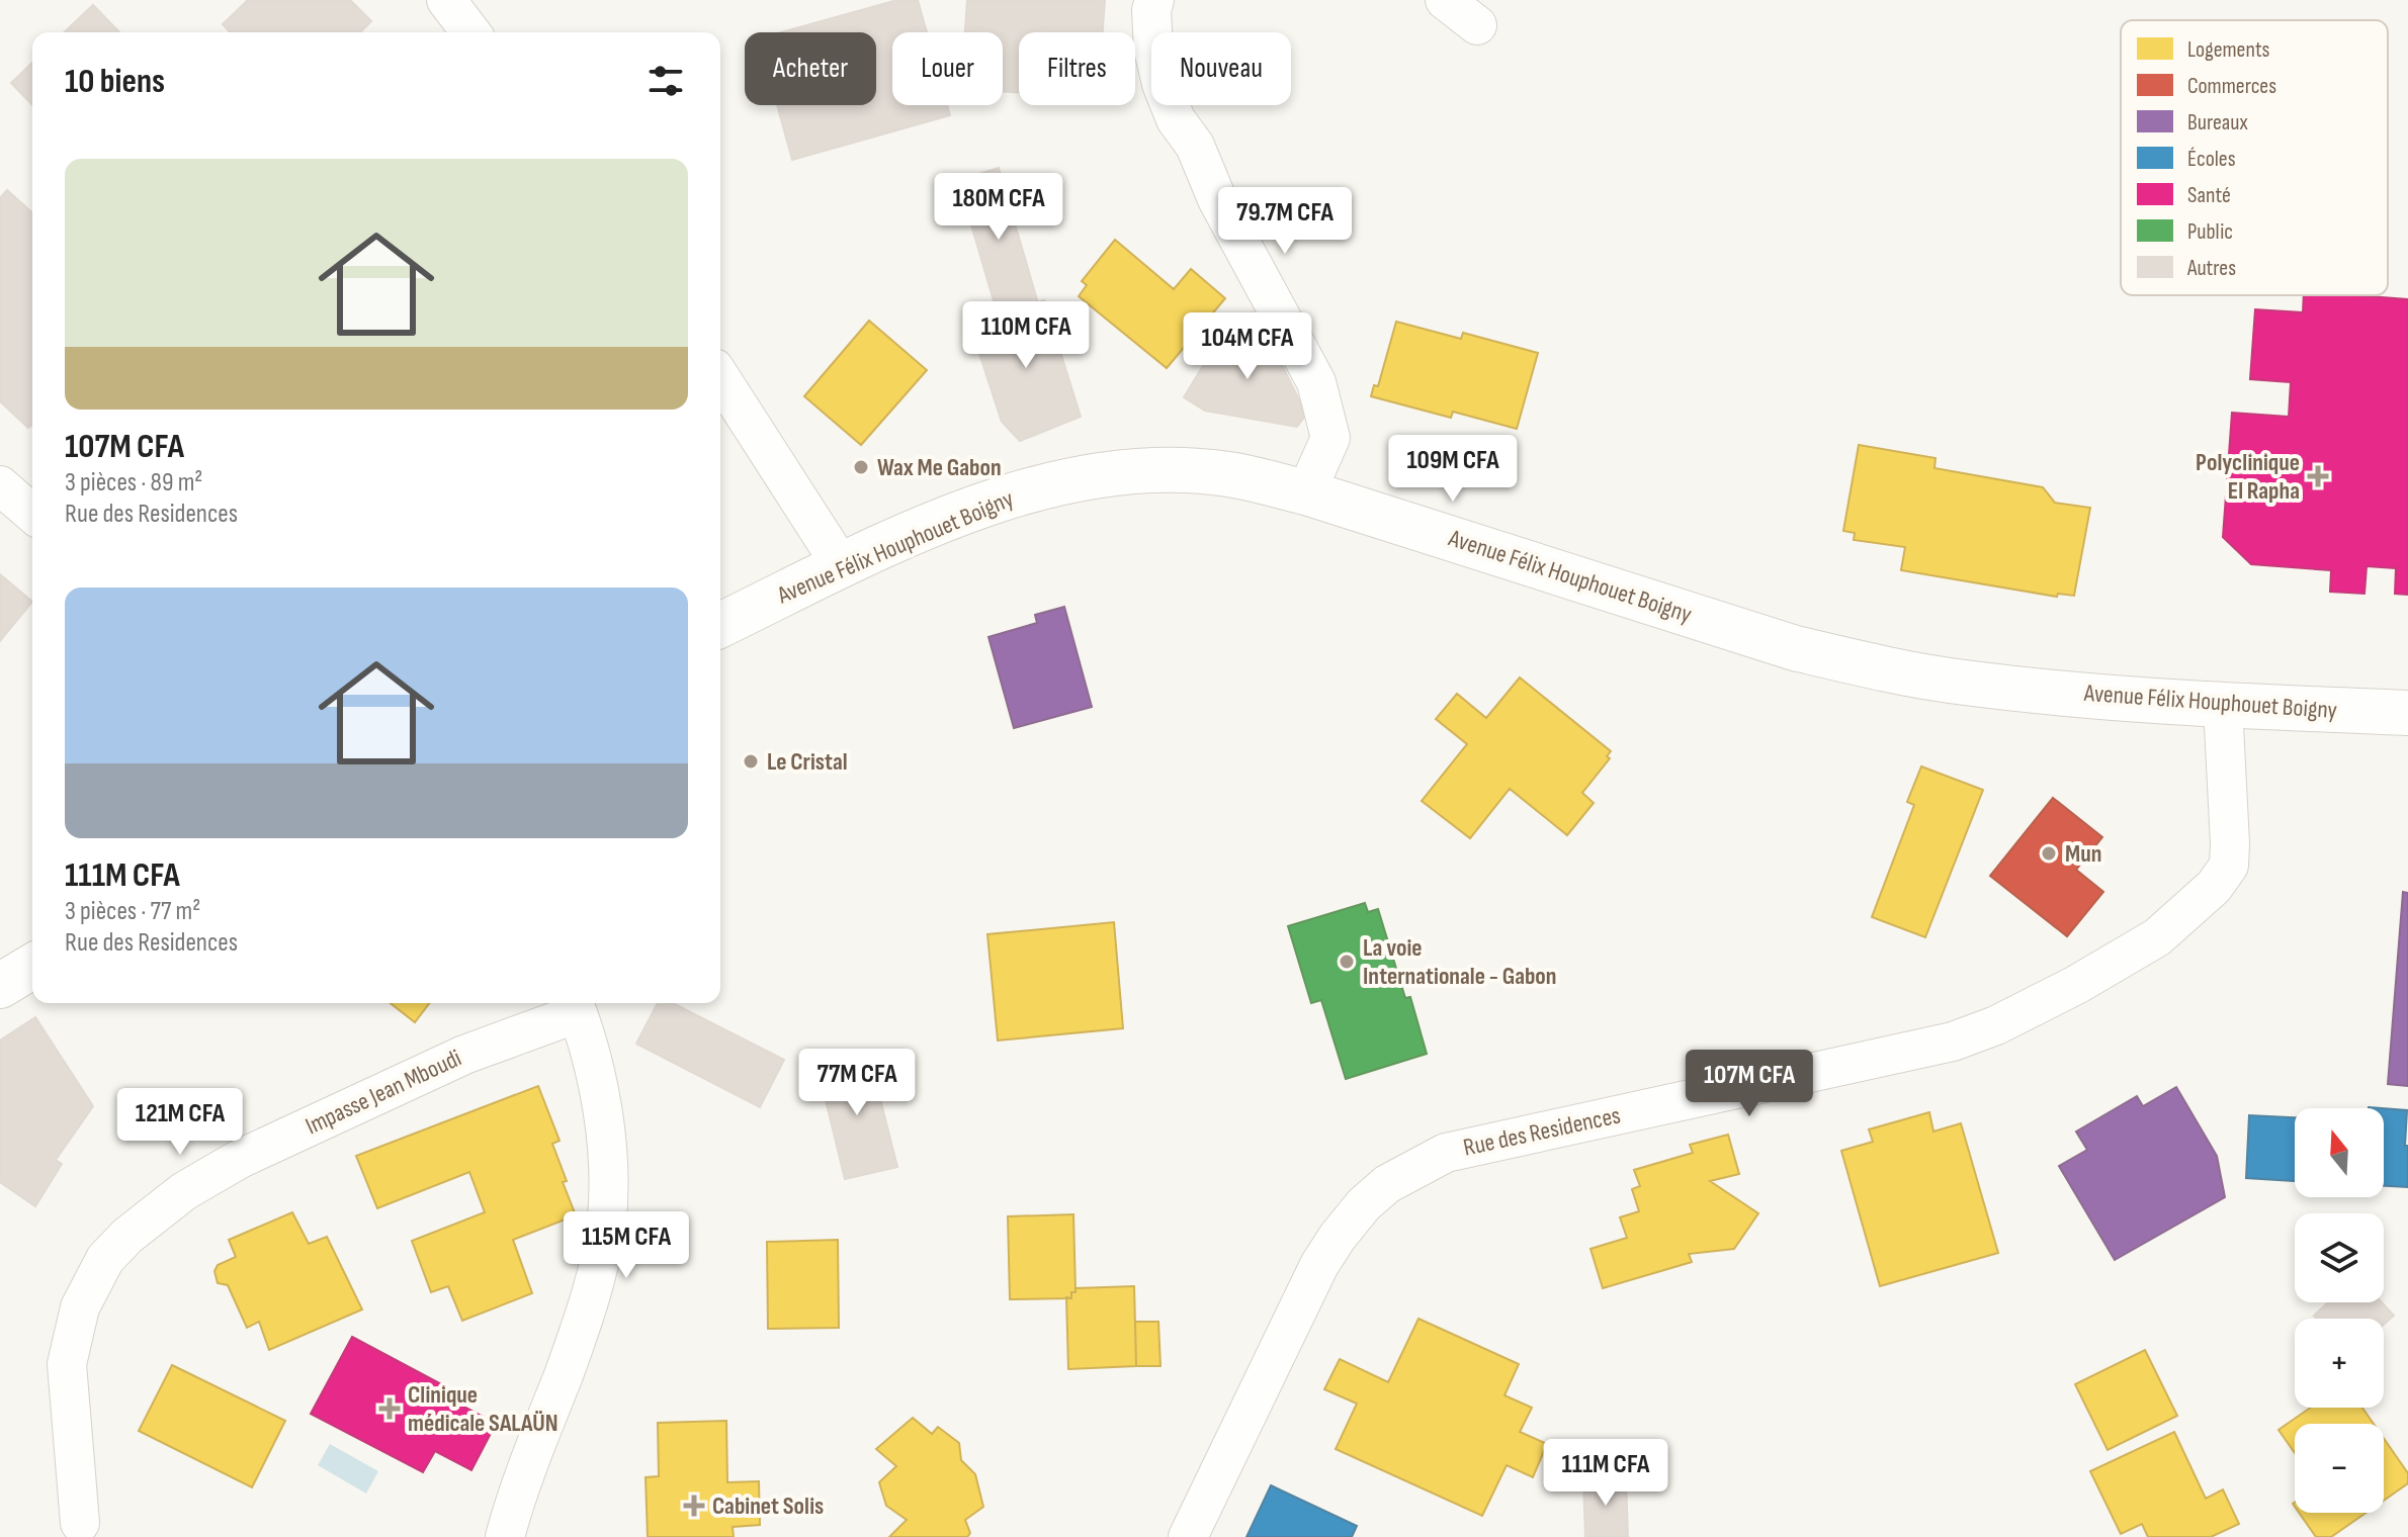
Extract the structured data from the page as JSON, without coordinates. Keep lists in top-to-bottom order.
{
  "streets": {
    "main road": ["Avenue Félix Houphouet Boigny"],
    "street": ["Impasse Jean Mboudi", "Rue des Residences"]
  },
  "crossings": [
    ["Avenue Félix Houphouet Boigny", "Rue des Residences"]
  ],
  "places": {
    "other": [
      "Wax Me Gabon",
      "Le Cristal",
      "Mun",
      "La voie Internationale - Gabon"
    ],
    "health": ["Polyclinique El Rapha", "Clinique médicale SALAÜN", "Cabinet Solis"]
  },
  "legend": [
    "Logements",
    "Commerces",
    "Bureaux",
    "Écoles",
    "Santé",
    "Public",
    "Autres"
  ],
  "north": "top",
  "page": {
    "chip": [
      "Acheter",
      "Louer",
      "Filtres",
      "Nouveau"
    ],
    "heading": "10 biens",
    "list": [
      {
        "name": "107M CFA",
        "note": "3 pièces · 89 m² · Rue des Residences"
      },
      {
        "name": "111M CFA",
        "note": "3 pièces · 77 m² · Rue des Residences"
      }
    ],
    "price": [
      "180M CFA",
      "79.7M CFA",
      "110M CFA",
      "104M CFA",
      "109M CFA",
      "77M CFA",
      "107M CFA",
      "121M CFA",
      "115M CFA",
      "111M CFA"
    ],
    "map_buttons": ["+", "−"]
  }
}
